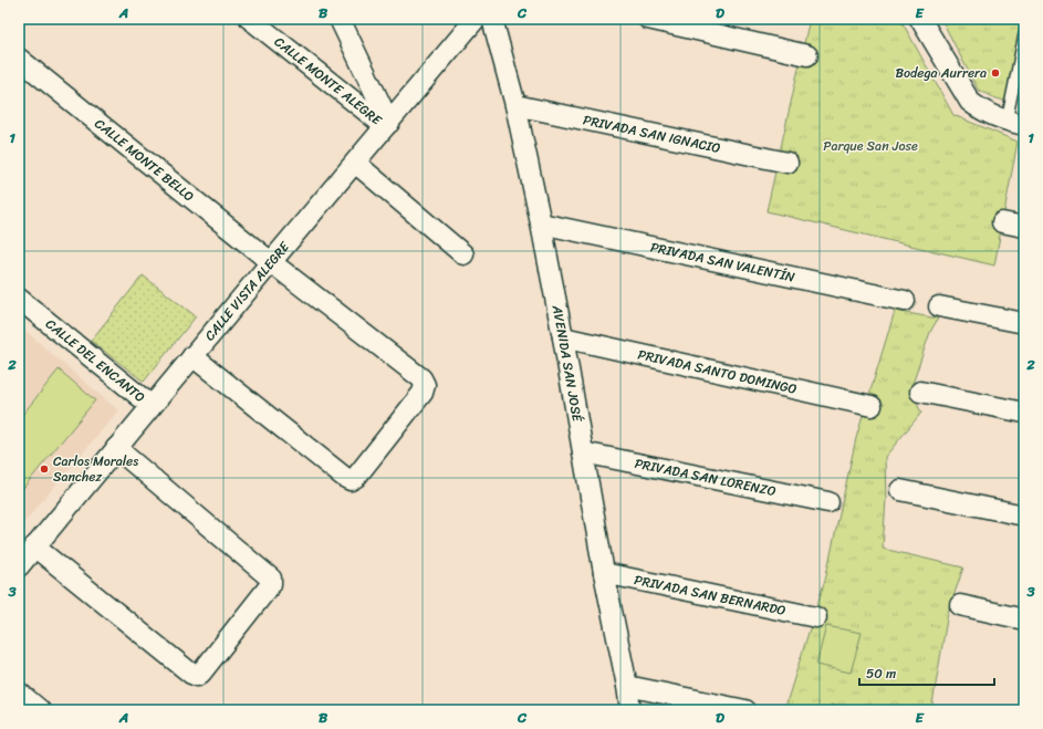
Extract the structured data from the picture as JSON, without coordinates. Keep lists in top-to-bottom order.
{
  "streets": {
    "street": [
      "CALLE MONTE ALEGRE",
      "PRIVADA SAN IGNACIO",
      "CALLE MONTE BELLO",
      "PRIVADA SAN VALENTÍN",
      "CALLE VISTA ALEGRE",
      "CALLE DEL ENCANTO",
      "AVENIDA SAN JOSÉ",
      "PRIVADA SANTO DOMINGO",
      "PRIVADA SAN LORENZO",
      "PRIVADA SAN BERNARDO"
    ]
  },
  "crossings": [
    ["CALLE MONTE ALEGRE", "CALLE VISTA ALEGRE"],
    ["PRIVADA SAN IGNACIO", "AVENIDA SAN JOSÉ"],
    ["CALLE MONTE BELLO", "CALLE VISTA ALEGRE"],
    ["PRIVADA SAN VALENTÍN", "AVENIDA SAN JOSÉ"],
    ["CALLE VISTA ALEGRE", "CALLE DEL ENCANTO"],
    ["AVENIDA SAN JOSÉ", "PRIVADA SANTO DOMINGO"],
    ["AVENIDA SAN JOSÉ", "PRIVADA SAN LORENZO"],
    ["AVENIDA SAN JOSÉ", "PRIVADA SAN BERNARDO"]
  ],
  "parks": ["Parque San Jose"],
  "places": ["Bodega Aurrera", "Carlos Morales Sanchez"],
  "scale_bar": "50 m",
  "grid": {
    "columns": [
      "A",
      "B",
      "C",
      "D",
      "E"
    ],
    "rows": ["1", "2", "3"]
  }
}
